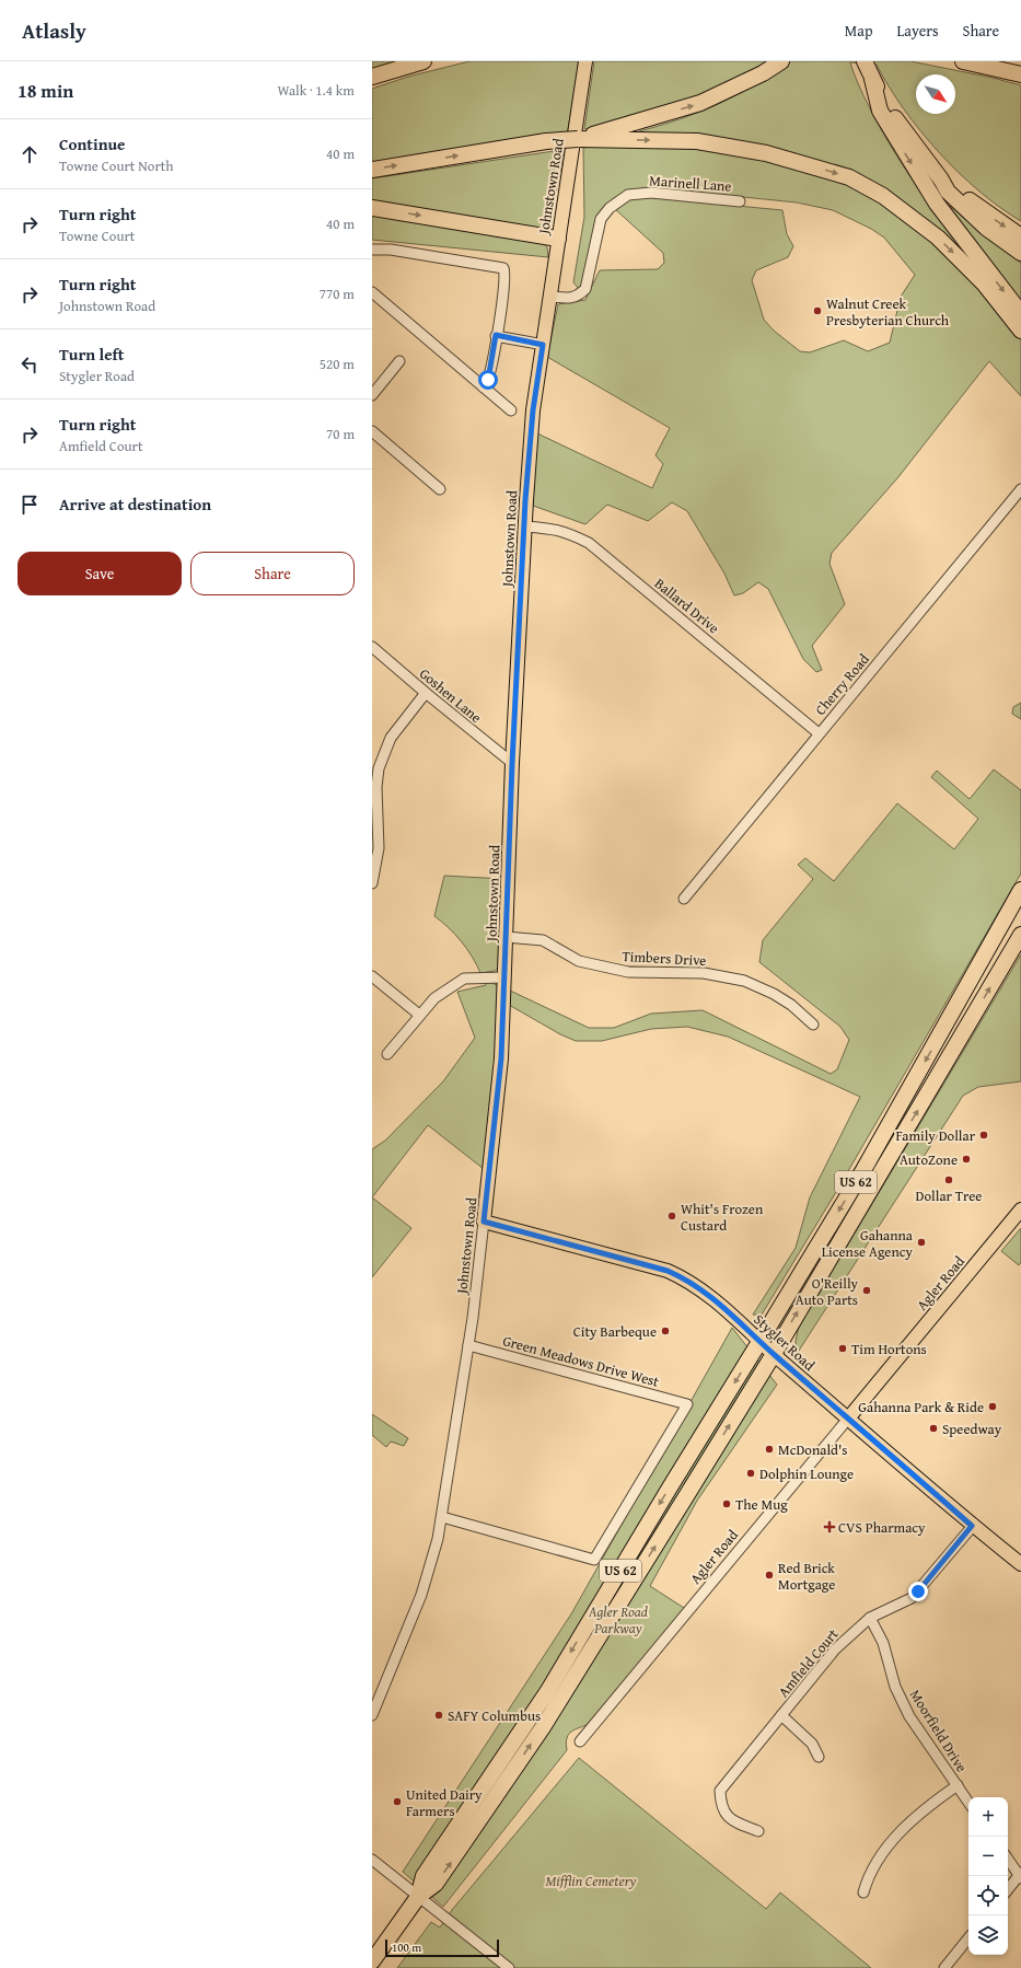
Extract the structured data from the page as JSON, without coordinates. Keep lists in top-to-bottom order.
{
  "streets": {
    "highway": ["US 62"],
    "main road": ["Johnstown Road", "Agler Road", "Stygler Road"],
    "street": [
      "Marinell Lane",
      "Ballard Drive",
      "Cherry Road",
      "Goshen Lane",
      "Timbers Drive",
      "Green Meadows Drive West",
      "Amfield Court",
      "Moorfield Drive"
    ]
  },
  "crossings": [
    ["Marinell Lane", "Johnstown Road"],
    ["Johnstown Road", "Ballard Drive"],
    ["Johnstown Road", "Goshen Lane"],
    ["Johnstown Road", "Timbers Drive"],
    ["Johnstown Road", "Stygler Road"],
    ["Johnstown Road", "Green Meadows Drive West"],
    ["Ballard Drive", "Cherry Road"],
    ["US 62", "Stygler Road"],
    ["Agler Road", "Stygler Road"],
    ["Stygler Road", "Amfield Court"],
    ["Amfield Court", "Moorfield Drive"]
  ],
  "parks": ["Agler Road Parkway", "Mifflin Cemetery"],
  "places": {
    "other": [
      "Walnut Creek Presbyterian Church",
      "Family Dollar",
      "AutoZone",
      "Dollar Tree",
      "Whit's Frozen Custard",
      "Gahanna License Agency",
      "O'Reilly Auto Parts",
      "City Barbeque",
      "Tim Hortons",
      "Gahanna Park & Ride",
      "Speedway",
      "McDonald's",
      "Dolphin Lounge",
      "The Mug",
      "Red Brick Mortgage",
      "SAFY Columbus",
      "United Dairy Farmers"
    ],
    "health": ["CVS Pharmacy"]
  },
  "scale_bar": "100 m",
  "north": "bottom right",
  "page": {
    "header": "Atlasly",
    "nav": ["Map", "Layers", "Share"],
    "heading": ["18 min", "Walk · 1.4 km"],
    "list": [
      ["Continue", "Towne Court North", "40 m"],
      ["Turn right", "Towne Court", "40 m"],
      ["Turn right", "Johnstown Road", "770 m"],
      ["Turn left", "Stygler Road", "520 m"],
      ["Turn right", "Amfield Court", "70 m"],
      "Arrive at destination"
    ],
    "buttons": ["Save", "Share"],
    "map_buttons": ["+", "−"],
    "scale": "100 m"
  }
}
